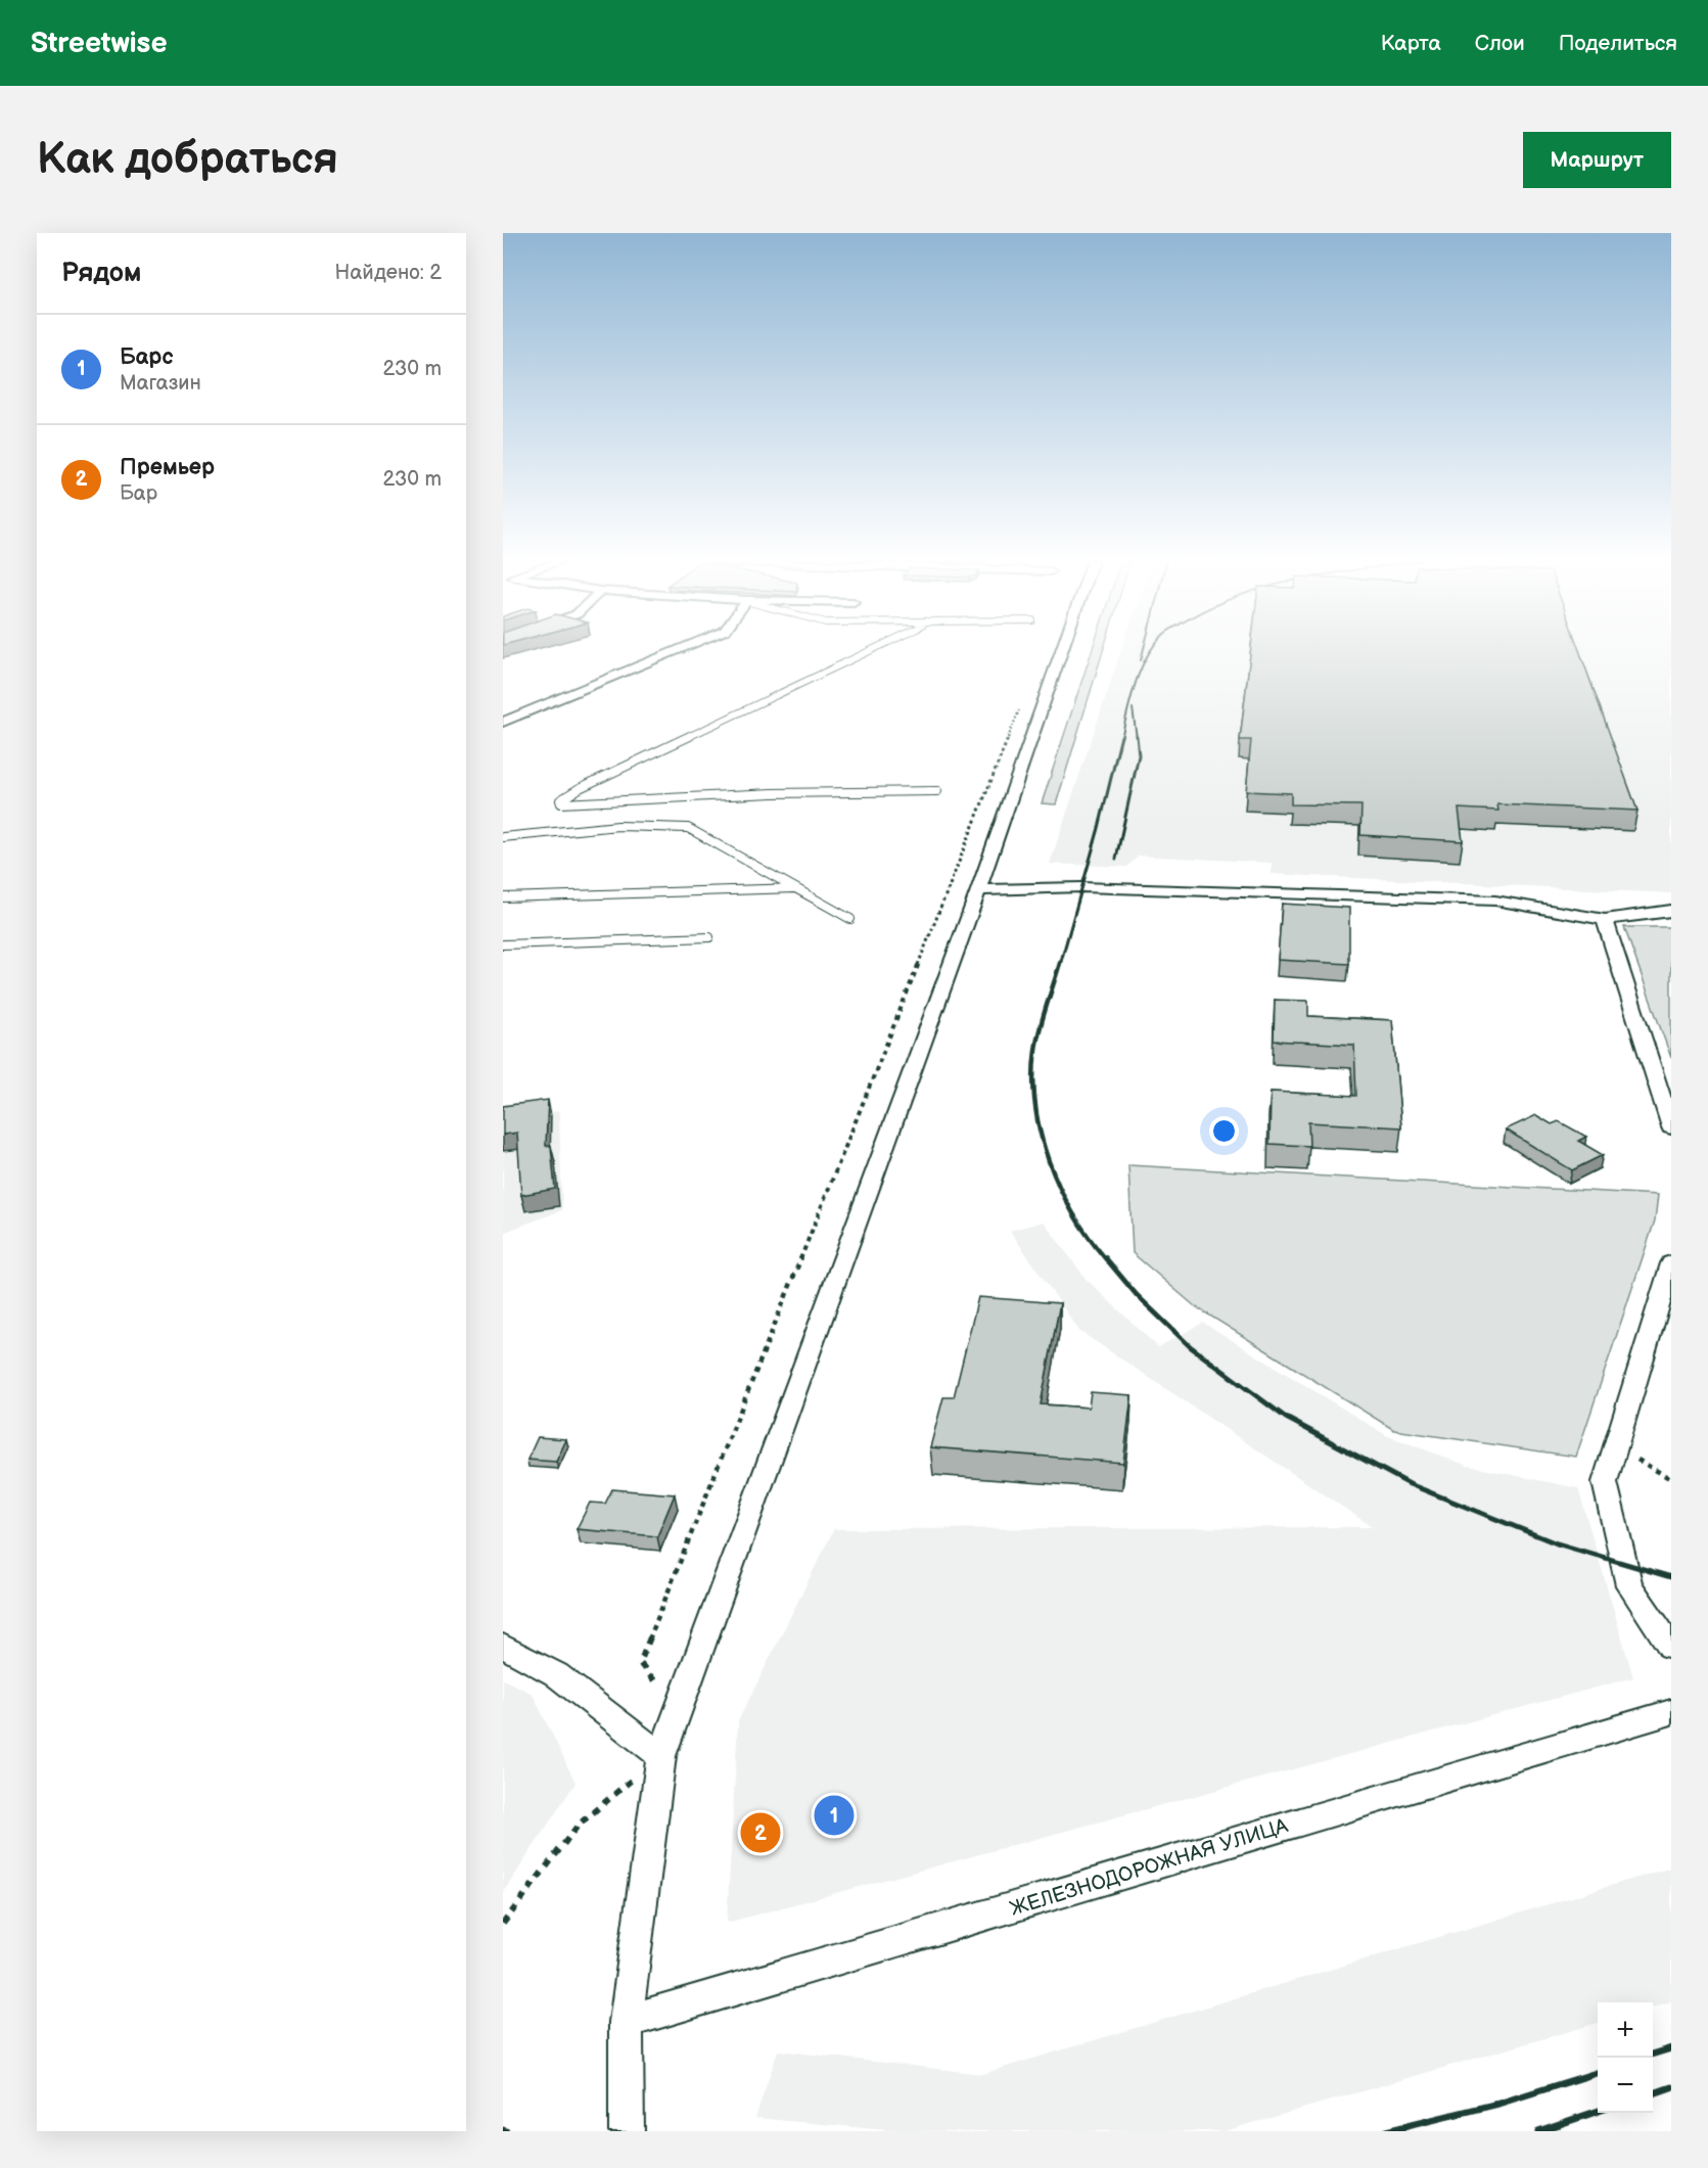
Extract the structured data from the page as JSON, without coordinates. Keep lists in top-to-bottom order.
{
  "streets": {
    "street": ["ЖЕЛЕЗНОДОРОЖНАЯ УЛИЦА"]
  },
  "page": {
    "header": "Streetwise",
    "nav": ["Карта", "Слои", "Поделиться"],
    "buttons": "Маршрут",
    "title": "Как добраться",
    "heading": ["Рядом", "Найдено: 2"],
    "list": [
      {
        "mark": "1",
        "name": "Барс",
        "note": "Магазин",
        "value": "230 m"
      },
      {
        "mark": "2",
        "name": "Премьер",
        "note": "Бар",
        "value": "230 m"
      }
    ],
    "pins": ["1", "2"],
    "map_buttons": ["+", "−"]
  }
}
